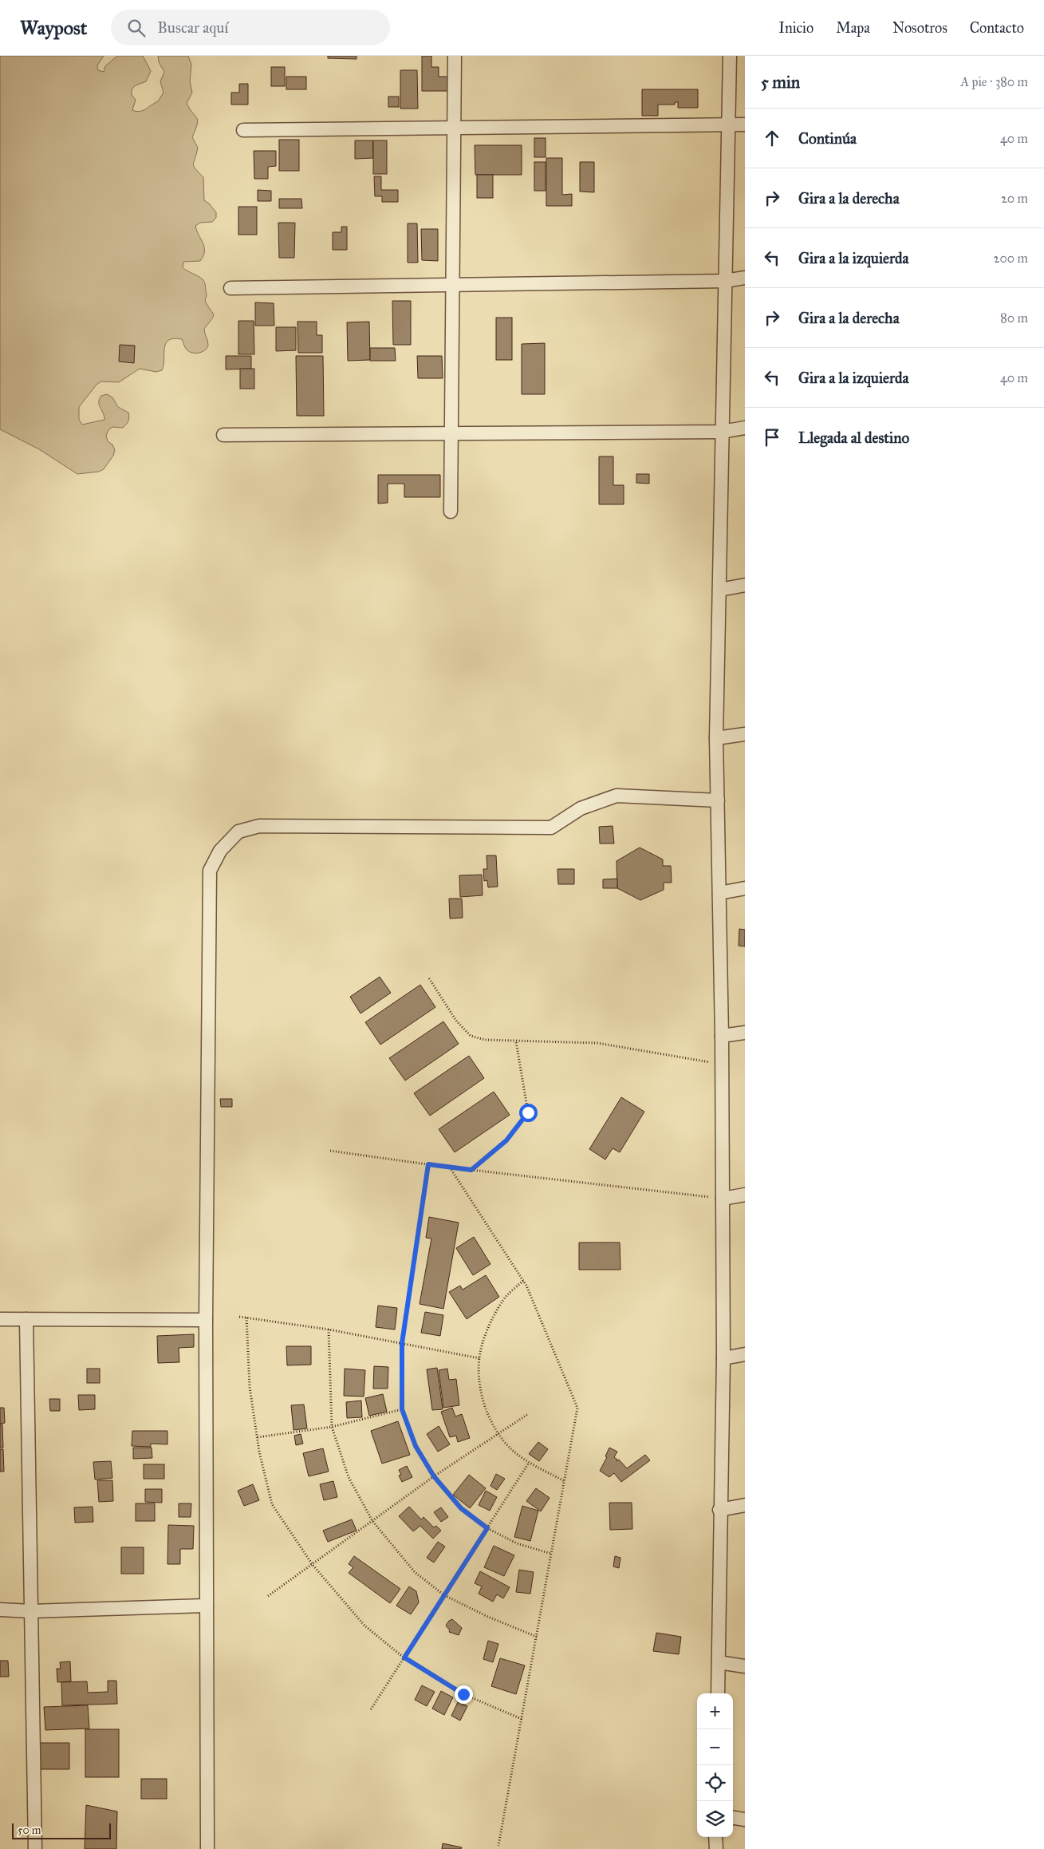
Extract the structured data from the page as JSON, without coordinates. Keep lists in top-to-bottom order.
{
  "scale_bar": "50 m",
  "page": {
    "header": "Waypost",
    "search": "Buscar aquí",
    "nav": [
      "Inicio",
      "Mapa",
      "Nosotros",
      "Contacto"
    ],
    "heading": ["5 min", "A pie · 380 m"],
    "list": [
      ["Continúa", "40 m"],
      ["Gira a la derecha", "20 m"],
      ["Gira a la izquierda", "200 m"],
      ["Gira a la derecha", "80 m"],
      ["Gira a la izquierda", "40 m"],
      "Llegada al destino"
    ],
    "map_buttons": ["+", "−"],
    "scale": "50 m"
  }
}
